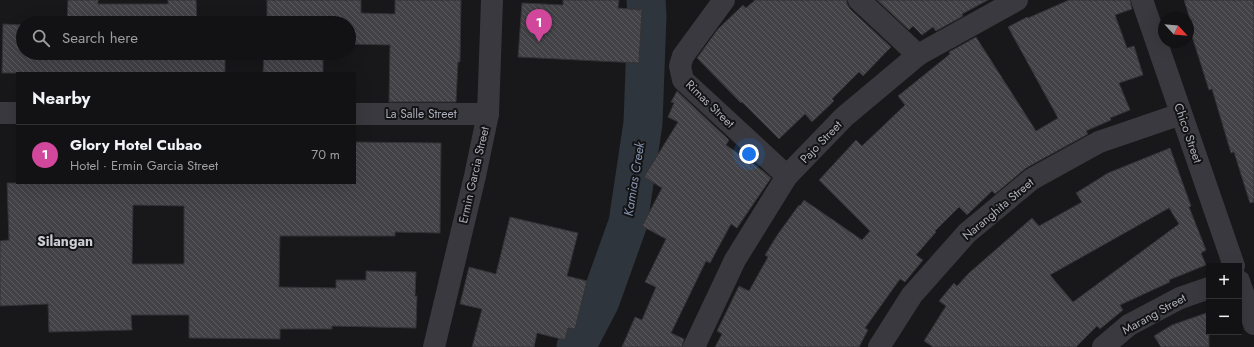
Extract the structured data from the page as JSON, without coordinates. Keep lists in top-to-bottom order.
{
  "streets": {
    "street": [
      "Rimas Street",
      "La Salle Street",
      "Chico Street",
      "Pajo Street",
      "Ermin Garcia Street",
      "Naranghita Street",
      "Marang Street"
    ]
  },
  "crossings": [
    ["Rimas Street", "Pajo Street"],
    ["La Salle Street", "Ermin Garcia Street"],
    ["Chico Street", "Naranghita Street"]
  ],
  "districts": ["Silangan"],
  "water": ["Kamias Creek"],
  "north": "bottom right",
  "page": {
    "pins": "1",
    "search": "Search here",
    "heading": "Nearby",
    "list": [
      {
        "mark": "1",
        "name": "Glory Hotel Cubao",
        "note": "Hotel · Ermin Garcia Street",
        "value": "70 m"
      }
    ],
    "map_buttons": ["+", "−"]
  }
}
